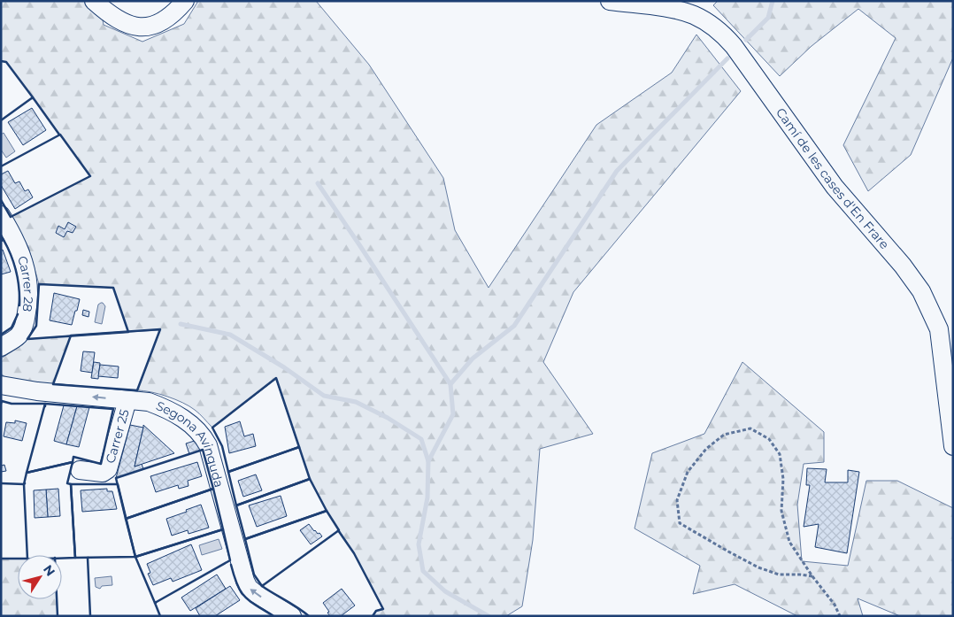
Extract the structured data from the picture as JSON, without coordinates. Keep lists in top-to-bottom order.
{
  "streets": {
    "street": [
      "Camí de les cases d'En Frare",
      "Carrer 28",
      "Carrer 25",
      "Segona Avinguda"
    ]
  },
  "crossings": [
    ["Carrer 25", "Segona Avinguda"]
  ],
  "one_way": ["Segona Avinguda"],
  "north": "top right"
}
